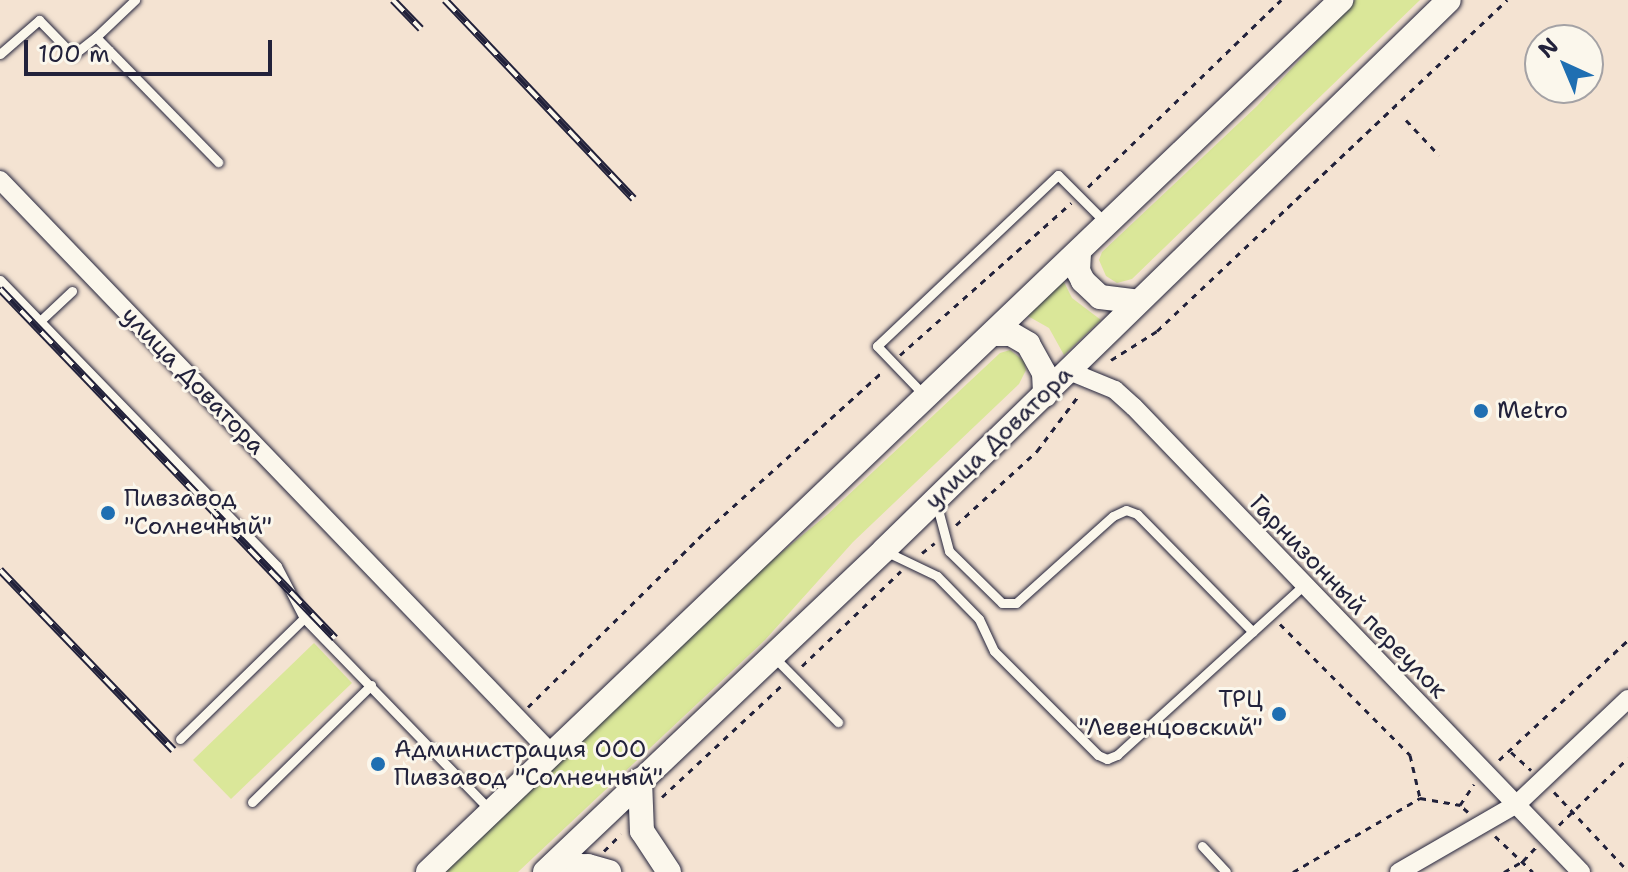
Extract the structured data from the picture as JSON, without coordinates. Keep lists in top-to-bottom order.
{
  "streets": {
    "street": ["улица Доватора", "Гарнизонный переулок"]
  },
  "crossings": [
    ["улица Доватора", "Гарнизонный переулок"]
  ],
  "places": [
    "Metro",
    "Пивзавод \"Солнечный\"",
    "ТРЦ \"Левенцовский\"",
    "Администрация ООО Пивзавод \"Солнечный\""
  ],
  "scale_bar": "100 m",
  "north": "top left"
}
